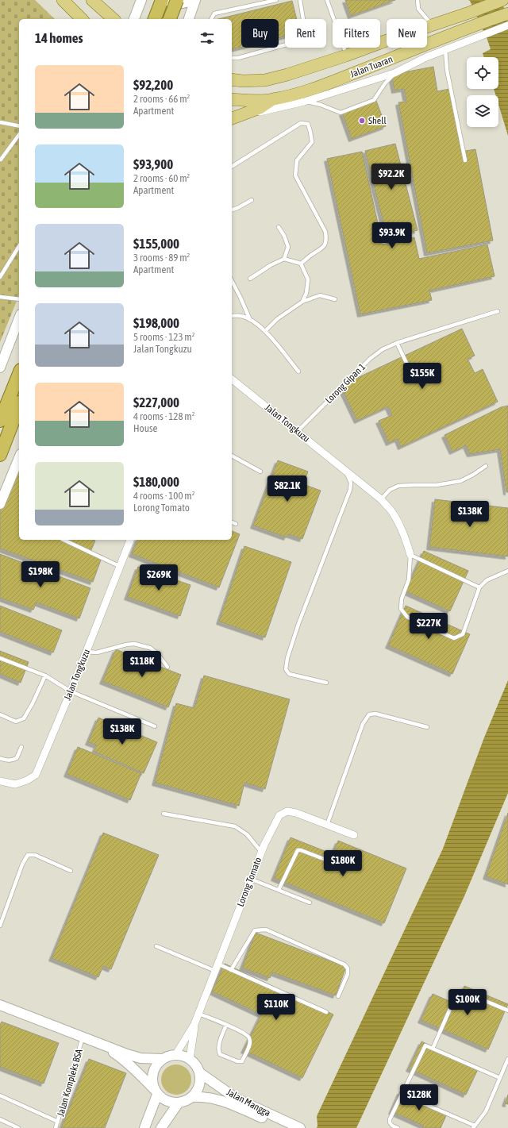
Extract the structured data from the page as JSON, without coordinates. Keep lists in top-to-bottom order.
{
  "streets": {
    "main road": ["Jalan Tuaran"],
    "street": ["Jalan Tongkuzu", "Lorong Tomato", "Jalan Mangga"],
    "lane": ["Lorong Gipan 1", "Jalan Kompleks BSA"]
  },
  "crossings": [
    ["Lorong Gipan 1", "Jalan Tongkuzu"],
    ["Lorong Tomato", "Jalan Mangga"]
  ],
  "places": ["Shell"],
  "page": {
    "chip": [
      "Buy",
      "Rent",
      "Filters",
      "New"
    ],
    "heading": "14 homes",
    "list": [
      {
        "name": "$92,200",
        "note": "2 rooms · 66 m² · Apartment"
      },
      {
        "name": "$93,900",
        "note": "2 rooms · 60 m² · Apartment"
      },
      {
        "name": "$155,000",
        "note": "3 rooms · 89 m² · Apartment"
      },
      {
        "name": "$198,000",
        "note": "5 rooms · 123 m² · Jalan Tongkuzu"
      },
      {
        "name": "$227,000",
        "note": "4 rooms · 128 m² · House"
      },
      {
        "name": "$180,000",
        "note": "4 rooms · 100 m² · Lorong Tomato"
      }
    ],
    "price": [
      "$92.2K",
      "$93.9K",
      "$155K",
      "$82.1K",
      "$138K",
      "$198K",
      "$269K",
      "$227K",
      "$118K",
      "$138K",
      "$180K",
      "$100K",
      "$110K",
      "$128K"
    ]
  }
}
